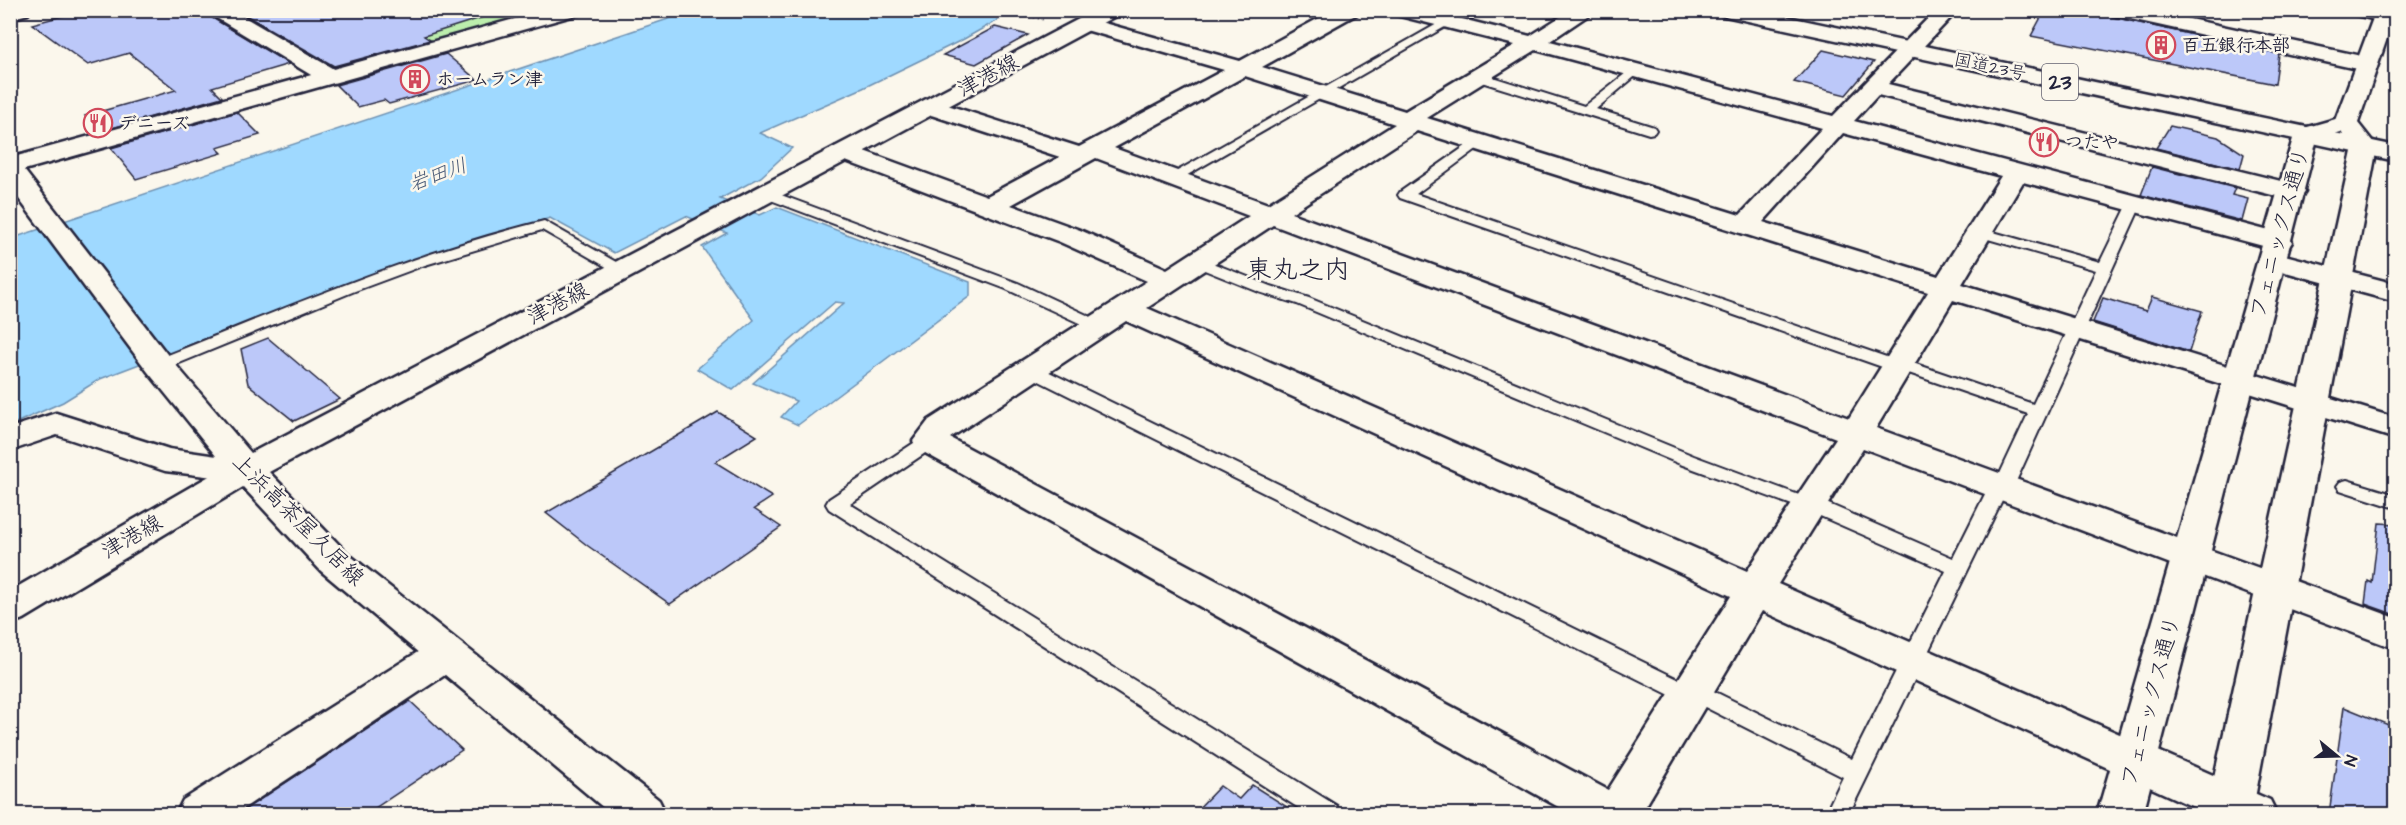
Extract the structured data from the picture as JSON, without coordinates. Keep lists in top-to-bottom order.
{
  "streets": {
    "main road": [
      "国道23号",
      "津港線",
      "23",
      "フェニックス通り",
      "上浜高茶屋久居線"
    ]
  },
  "crossings": [
    ["国道23号", "フェニックス通り"],
    ["津港線", "上浜高茶屋久居線"]
  ],
  "districts": ["東丸之内"],
  "water": ["岩田川"],
  "places": {
    "building": ["百五銀行本部", "ホームラン津"],
    "restaurant": ["デニーズ", "つたや"]
  },
  "north": "right"
}
